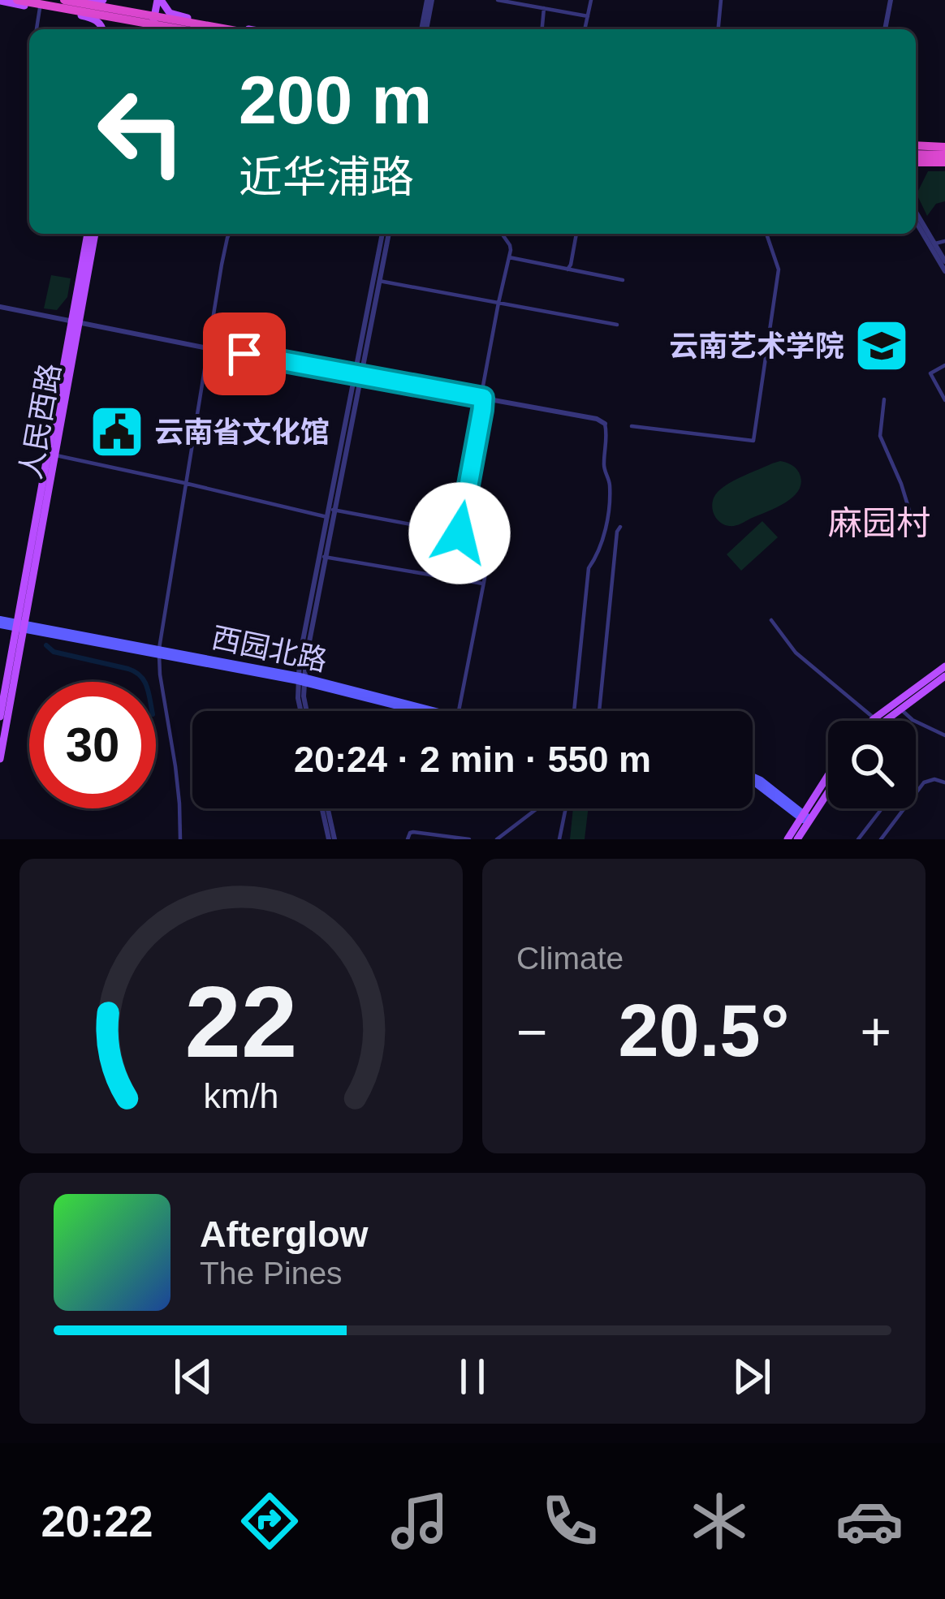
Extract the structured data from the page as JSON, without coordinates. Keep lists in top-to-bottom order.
{
  "streets": {
    "main road": ["人民西路", "西园北路"]
  },
  "crossings": [
    ["人民西路", "西园北路"]
  ],
  "districts": ["麻园村"],
  "places": {
    "school or university": ["云南艺术学院"],
    "public building": ["云南省文化馆"]
  },
  "page": {
    "turn": ["200 m", "近华浦路"],
    "limit": "30",
    "trip": "20:24 · 2 min · 550 m",
    "tile": "Climate",
    "heat": ["−", "20.5°", "+"],
    "song": ["Afterglow", "The Pines"],
    "tabs": "20:22",
    "gauge": ["22", "km/h"]
  }
}
